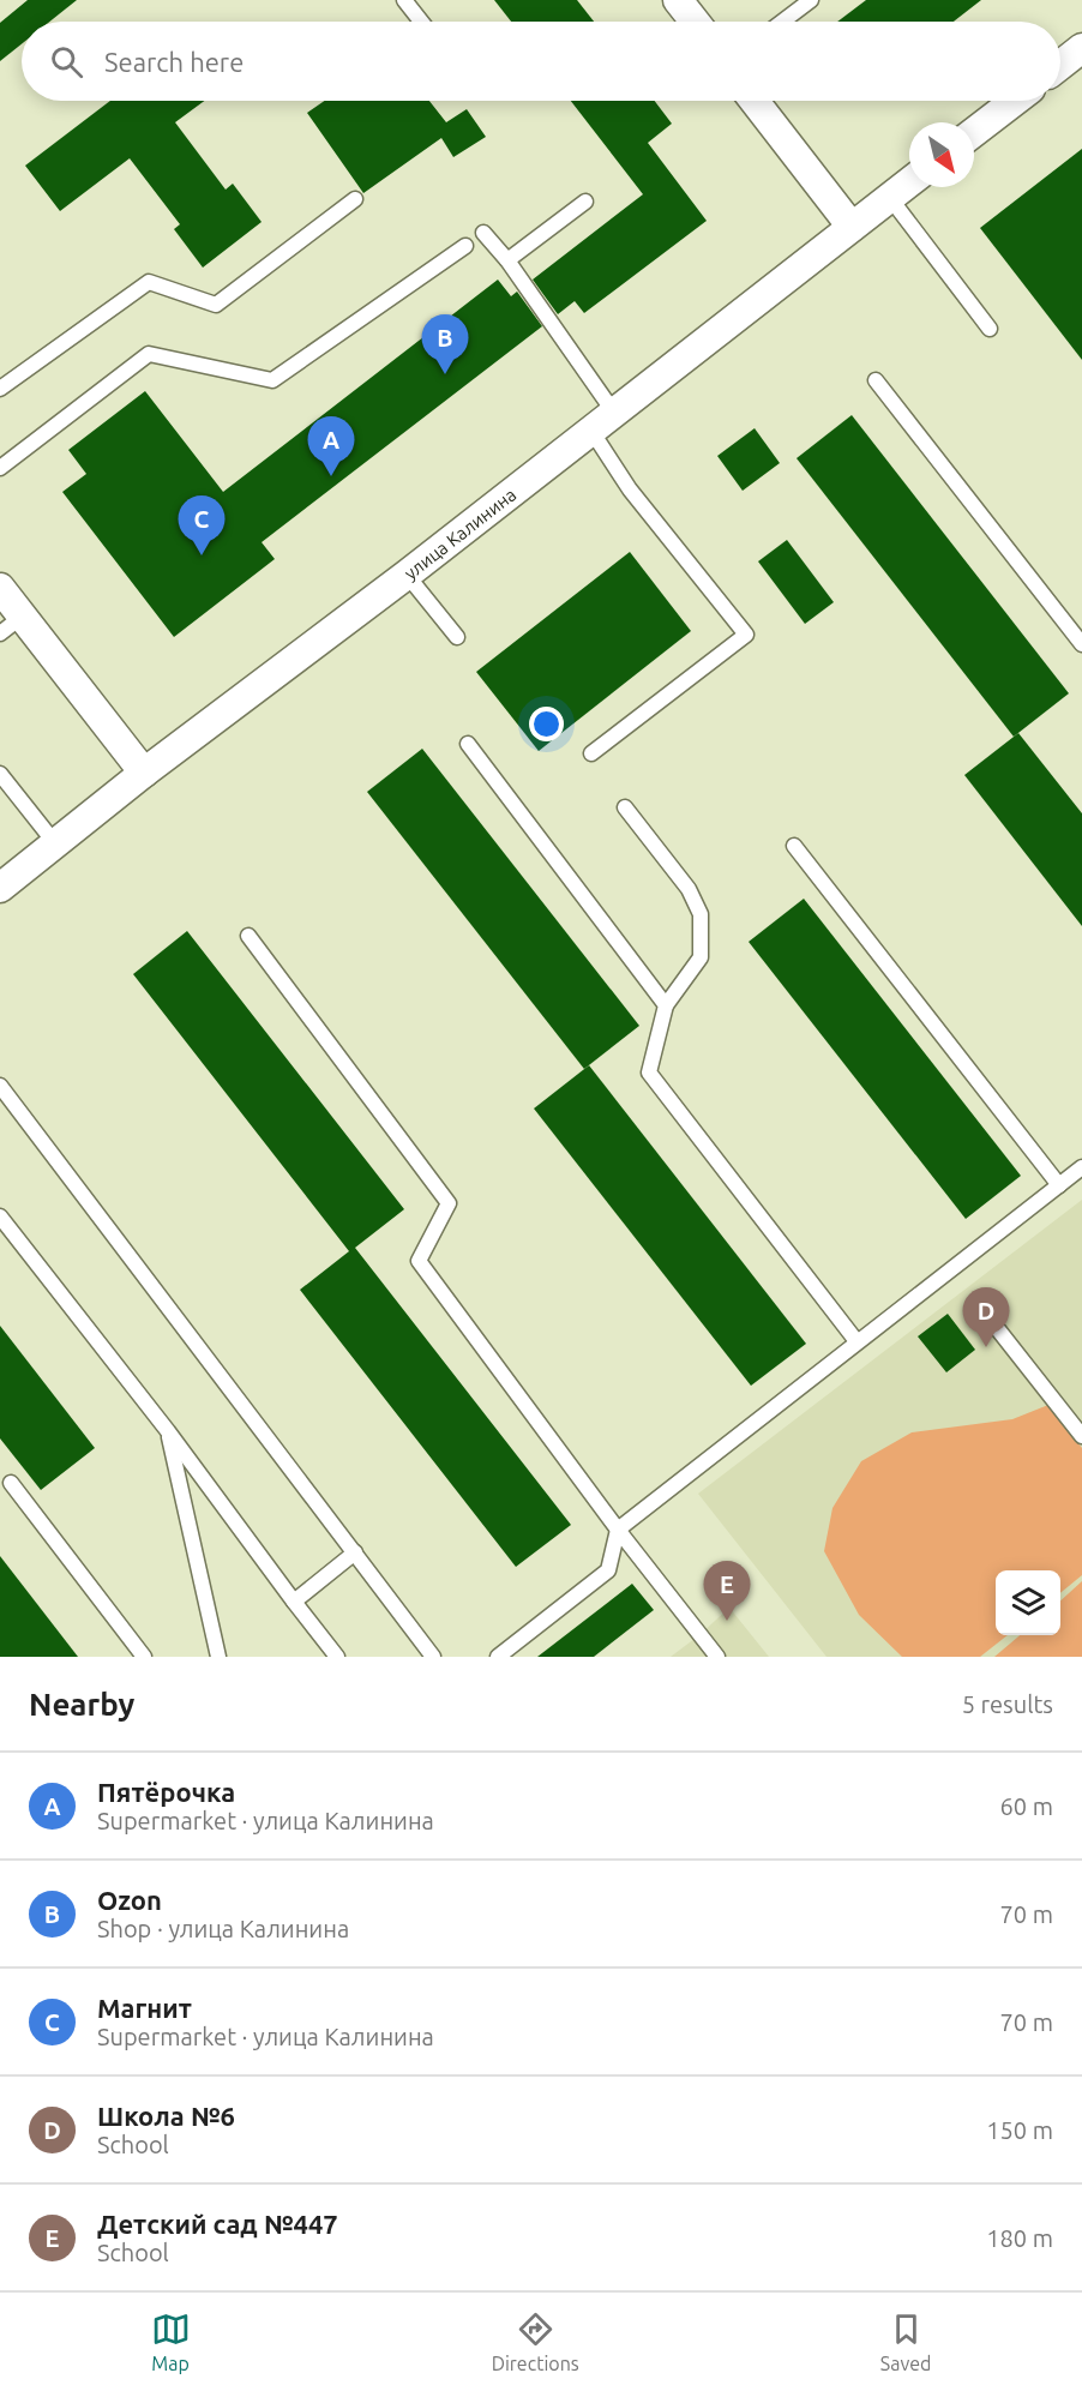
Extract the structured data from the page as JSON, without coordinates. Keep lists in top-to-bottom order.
{
  "streets": {
    "street": ["улица Калинина"]
  },
  "north": "bottom right",
  "page": {
    "search": "Search here",
    "pins": [
      "B",
      "A",
      "C",
      "D",
      "E"
    ],
    "heading": ["Nearby", "5 results"],
    "list": [
      {
        "mark": "A",
        "name": "Пятёрочка",
        "note": "Supermarket · улица Калинина",
        "value": "60 m"
      },
      {
        "mark": "B",
        "name": "Ozon",
        "note": "Shop · улица Калинина",
        "value": "70 m"
      },
      {
        "mark": "C",
        "name": "Магнит",
        "note": "Supermarket · улица Калинина",
        "value": "70 m"
      },
      {
        "mark": "D",
        "name": "Школа №6",
        "note": "School",
        "value": "150 m"
      },
      {
        "mark": "E",
        "name": "Детский сад №447",
        "note": "School",
        "value": "180 m"
      }
    ],
    "nav": ["Map", "Directions", "Saved"]
  }
}
